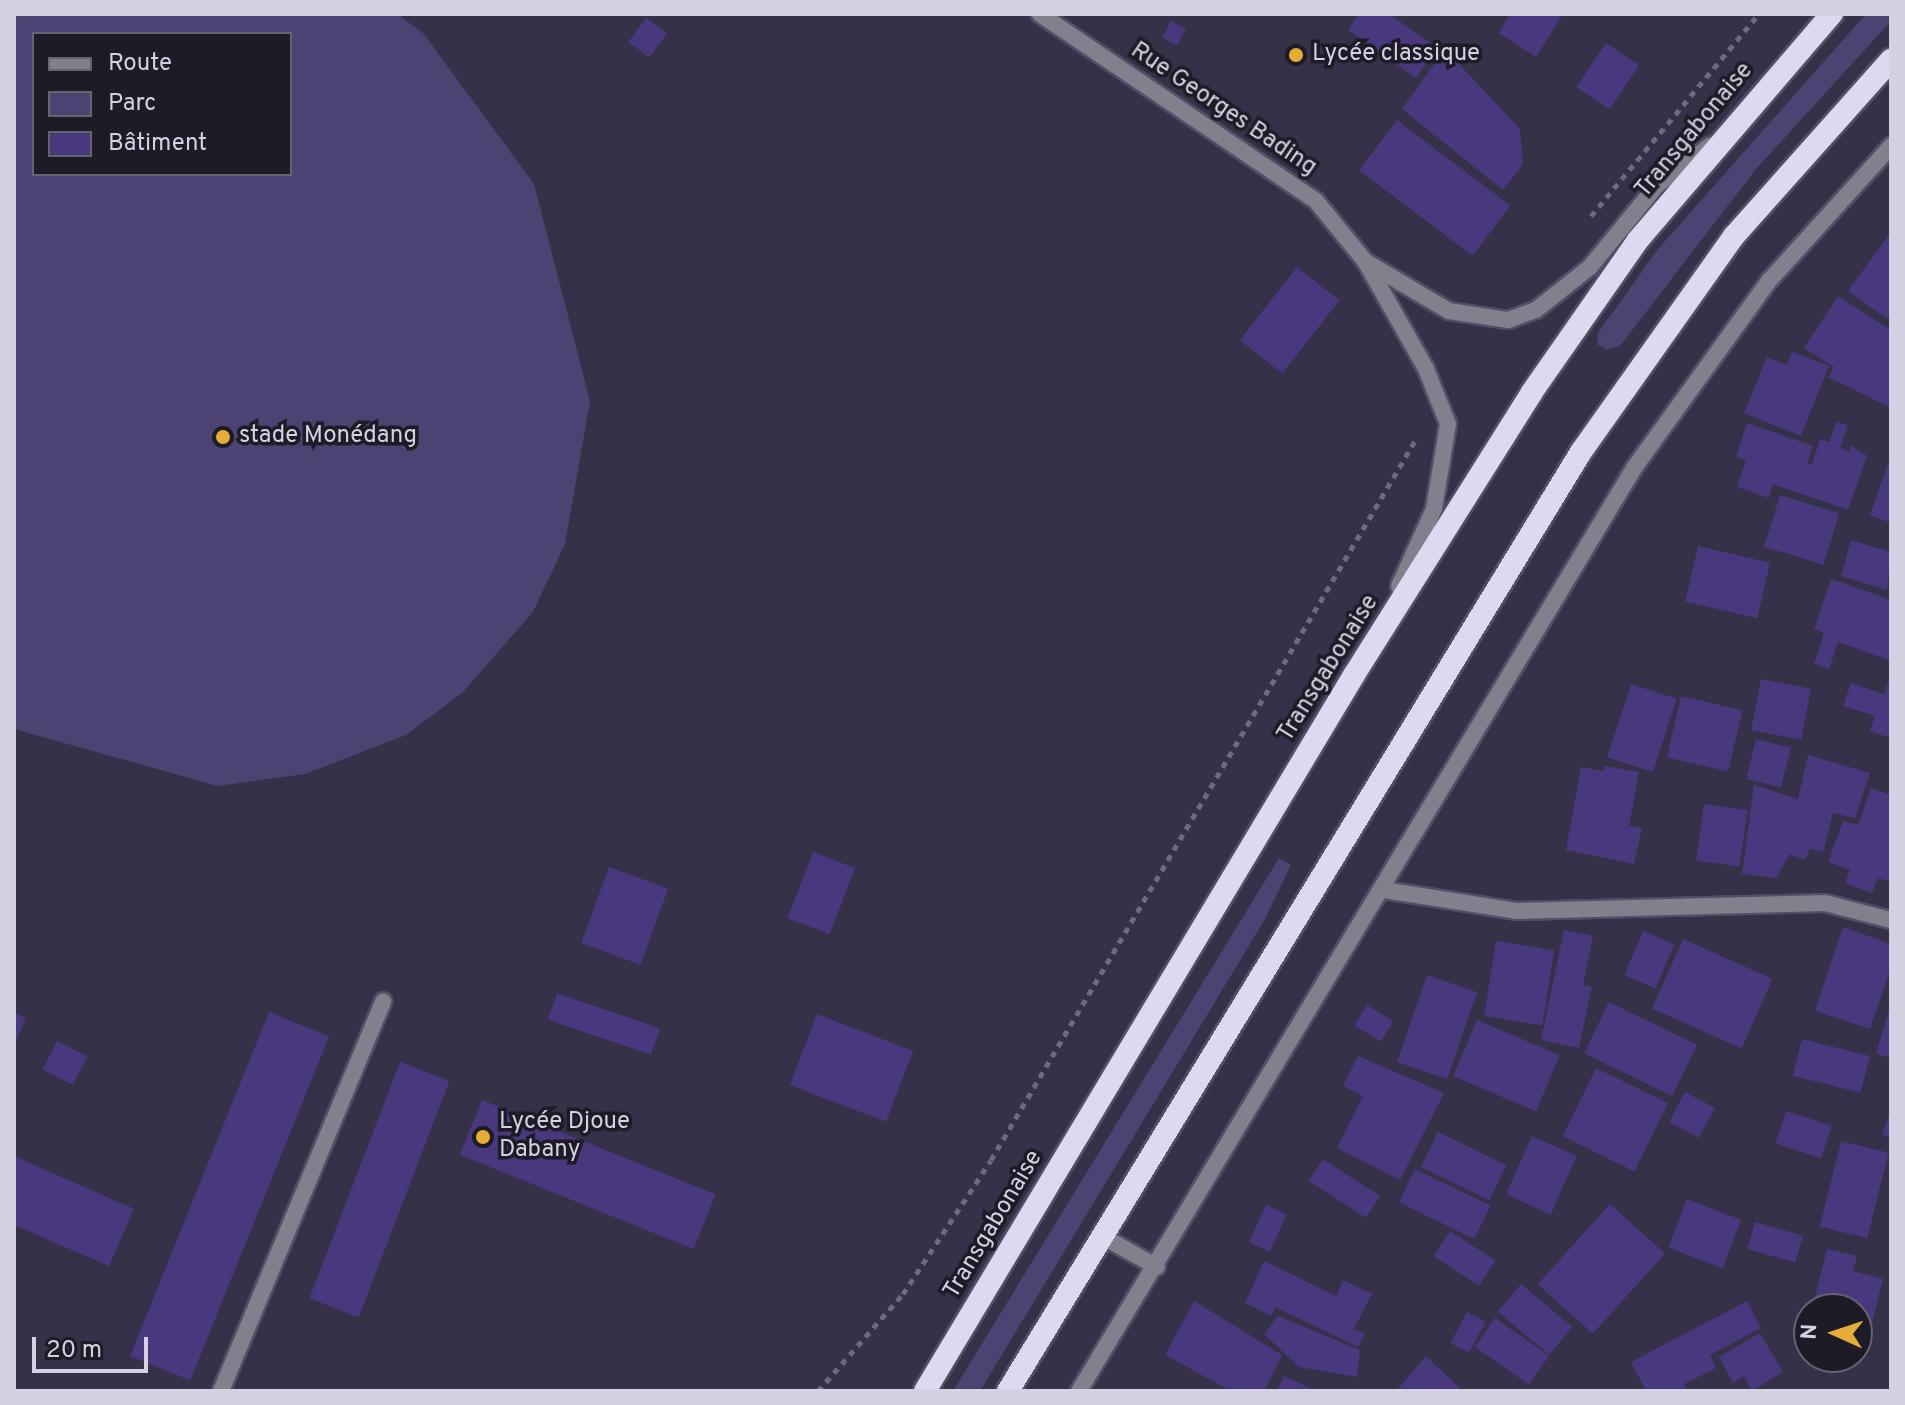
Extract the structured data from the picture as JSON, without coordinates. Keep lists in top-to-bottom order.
{
  "streets": {
    "highway": ["Transgabonaise"],
    "street": ["Rue Georges Bading"]
  },
  "places": ["Lycée classique", "stade Monédang", "Lycée Djoue Dabany"],
  "legend": ["Route", "Parc", "Bâtiment"],
  "scale_bar": "20 m",
  "north": "left"
}
